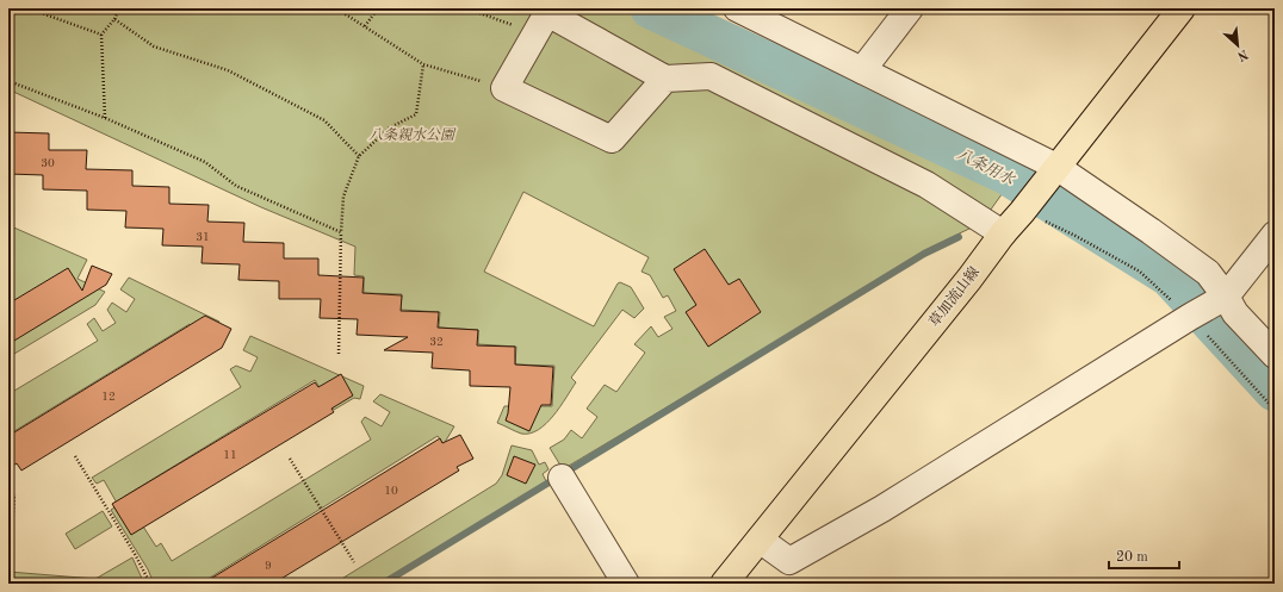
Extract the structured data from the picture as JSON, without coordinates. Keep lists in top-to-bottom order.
{
  "streets": {
    "main road": ["草加流山線"]
  },
  "water": ["八条用水"],
  "parks": ["八条親水公園"],
  "house_numbers": [
    "30",
    "31",
    "32",
    "12",
    "11",
    "10",
    "9"
  ],
  "scale_bar": "20 m",
  "north": "bottom right"
}
